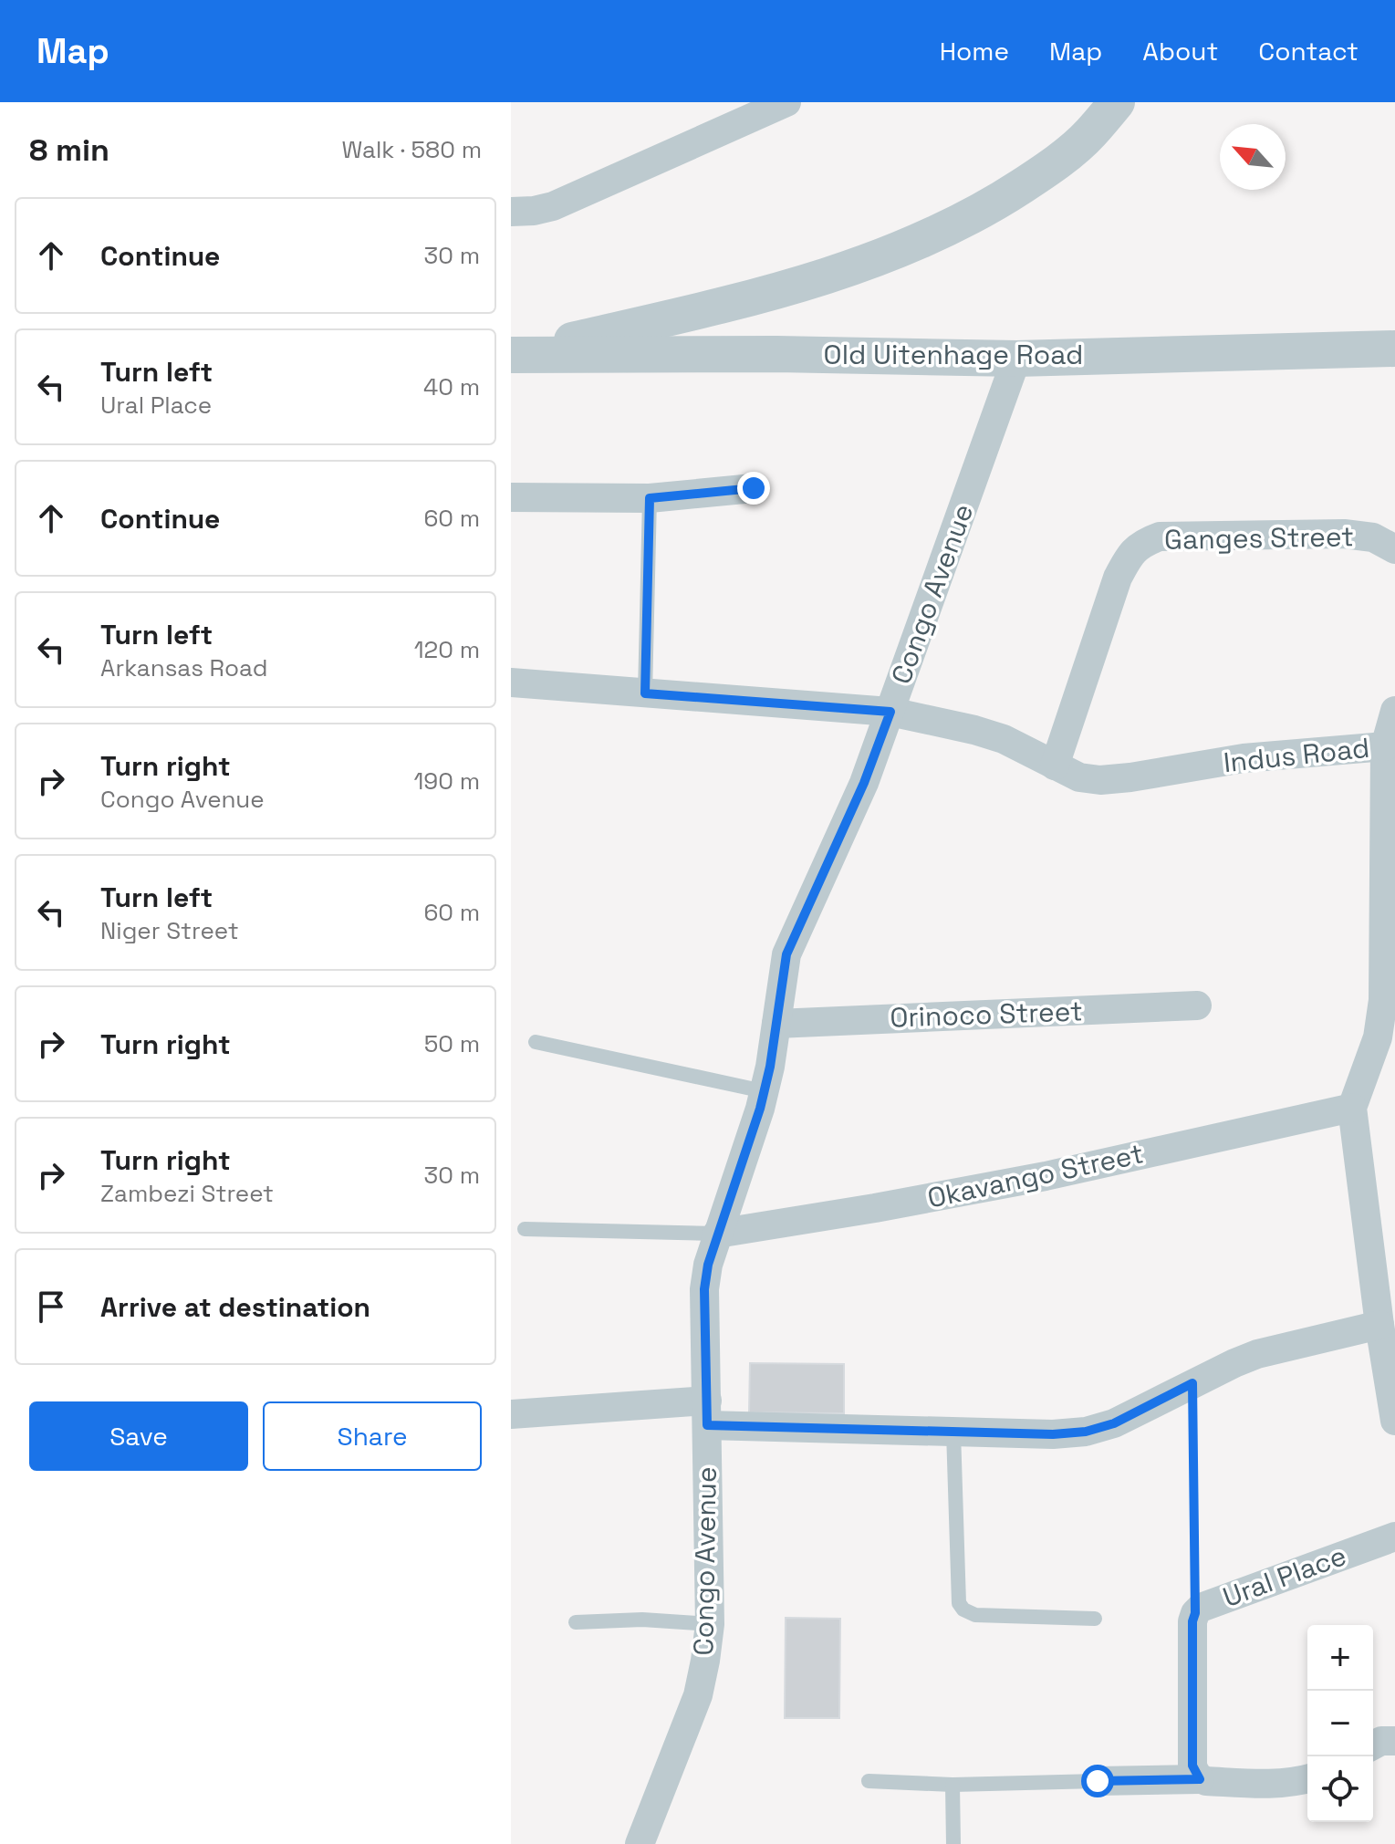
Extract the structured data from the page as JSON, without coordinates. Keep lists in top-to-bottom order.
{
  "streets": {
    "street": [
      "Old Uitenhage Road",
      "Ganges Street",
      "Congo Avenue",
      "Indus Road",
      "Orinoco Street",
      "Okavango Street",
      "Ural Place"
    ]
  },
  "crossings": [
    ["Old Uitenhage Road", "Congo Avenue"],
    ["Ganges Street", "Indus Road"],
    ["Congo Avenue", "Indus Road"],
    ["Congo Avenue", "Orinoco Street"],
    ["Congo Avenue", "Okavango Street"],
    ["Indus Road", "Okavango Street"]
  ],
  "north": "top left",
  "page": {
    "header": "Map",
    "nav": [
      "Home",
      "Map",
      "About",
      "Contact"
    ],
    "heading": ["8 min", "Walk · 580 m"],
    "list": [
      ["Continue", "30 m"],
      ["Turn left", "Ural Place", "40 m"],
      ["Continue", "60 m"],
      ["Turn left", "Arkansas Road", "120 m"],
      ["Turn right", "Congo Avenue", "190 m"],
      ["Turn left", "Niger Street", "60 m"],
      ["Turn right", "50 m"],
      ["Turn right", "Zambezi Street", "30 m"],
      "Arrive at destination"
    ],
    "buttons": ["Save", "Share"],
    "map_buttons": ["+", "−"]
  }
}
